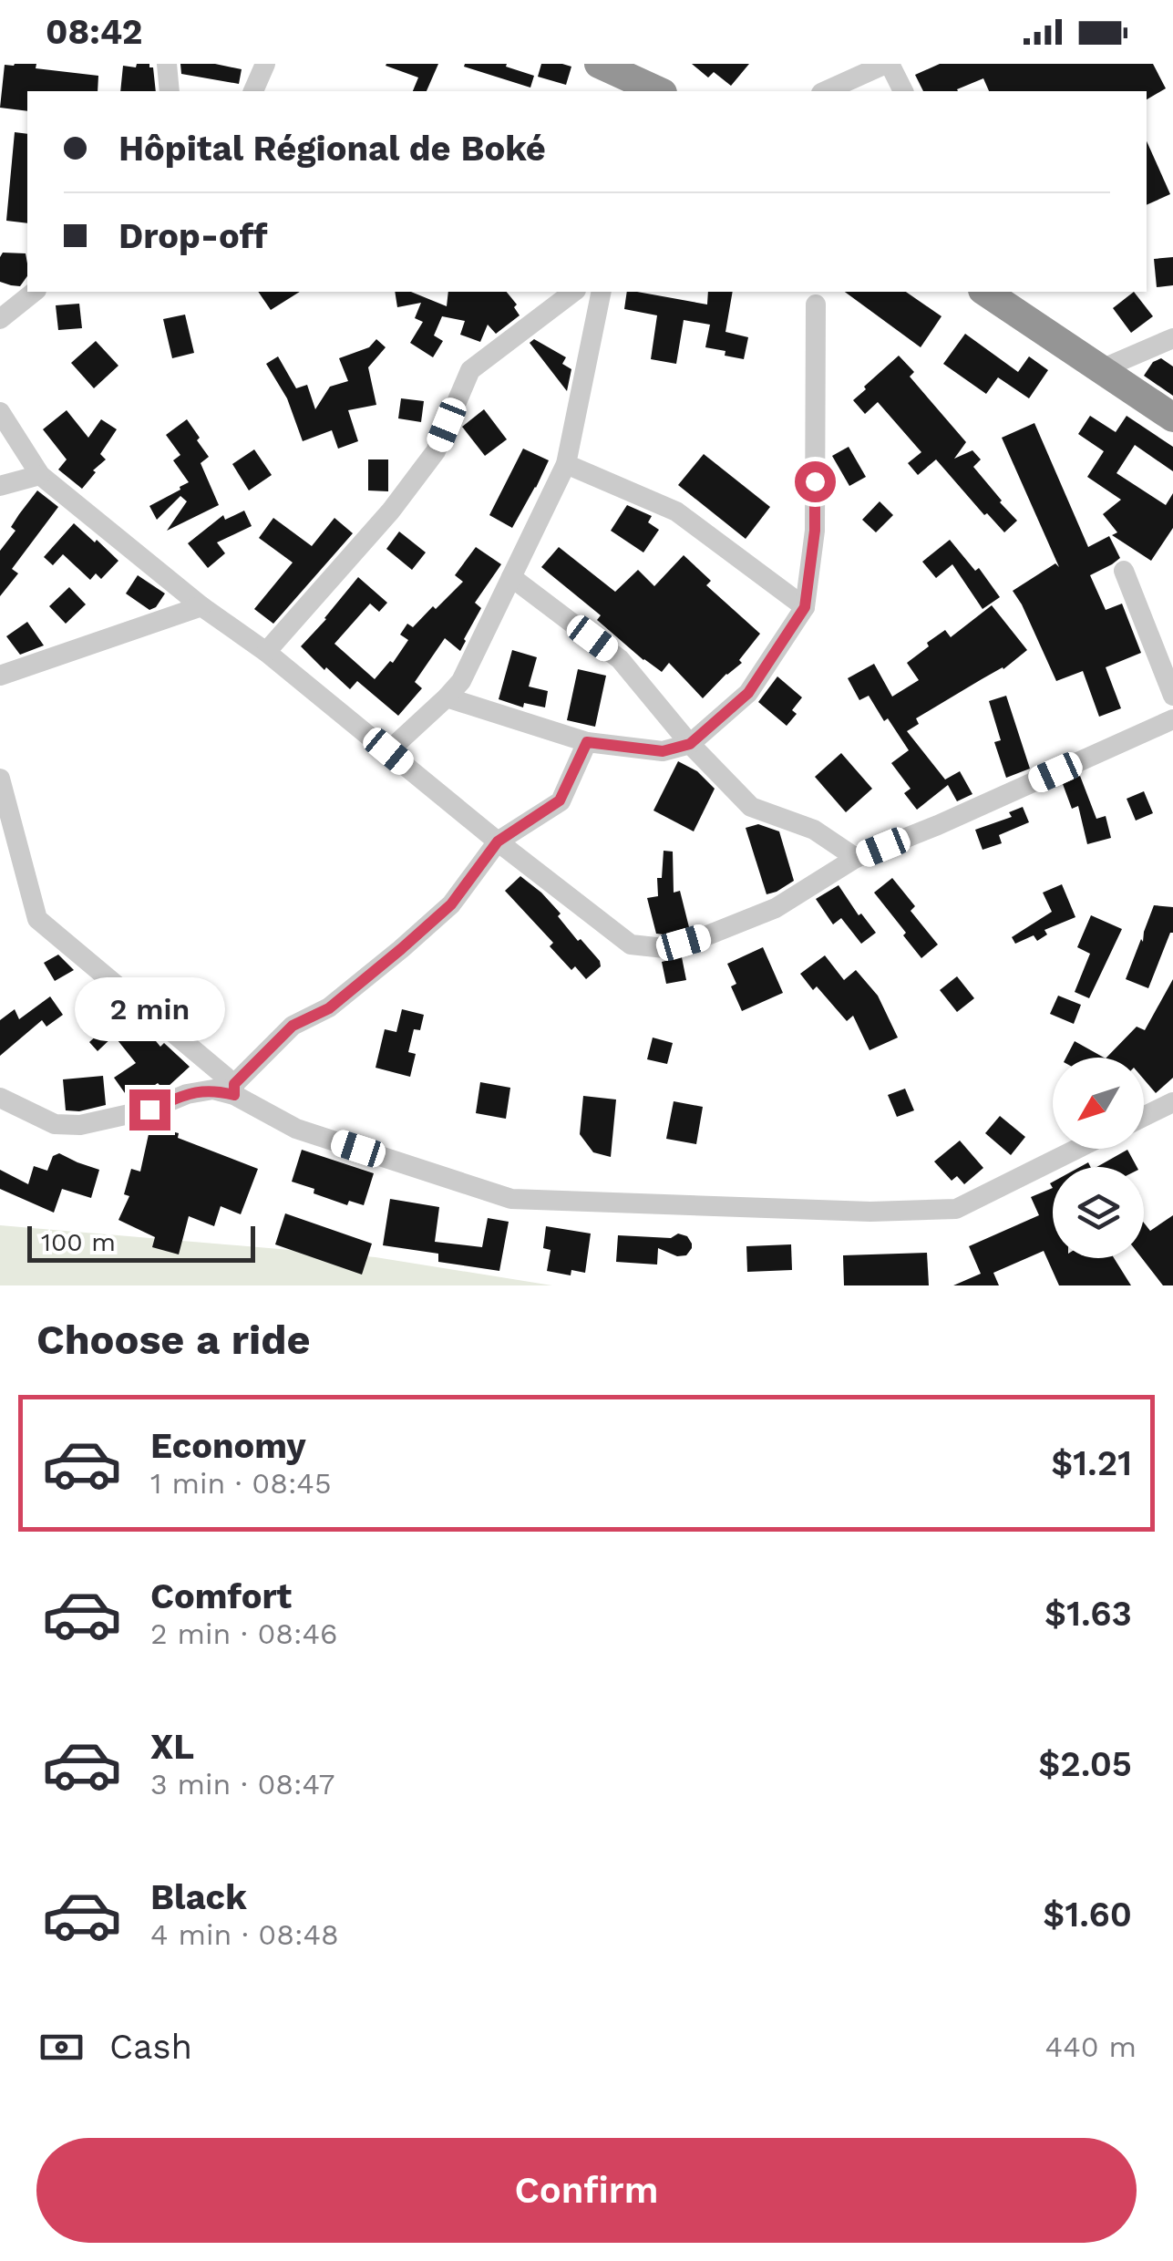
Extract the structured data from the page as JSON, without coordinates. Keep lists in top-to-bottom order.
{
  "scale_bar": "100 m",
  "north": "bottom left",
  "page": {
    "status": "08:42",
    "banner": ["Hôpital Régional de Boké", "Drop-off"],
    "bubble": "2 min",
    "scale": "100 m",
    "heading": "Choose a ride",
    "list": [
      {
        "name": "Economy",
        "note": "1 min · 08:45",
        "value": "$1.21"
      },
      {
        "name": "Comfort",
        "note": "2 min · 08:46",
        "value": "$1.63"
      },
      {
        "name": "XL",
        "note": "3 min · 08:47",
        "value": "$2.05"
      },
      {
        "name": "Black",
        "note": "4 min · 08:48",
        "value": "$1.60"
      }
    ],
    "pay": ["Cash", "440 m"],
    "buttons": "Confirm"
  }
}
